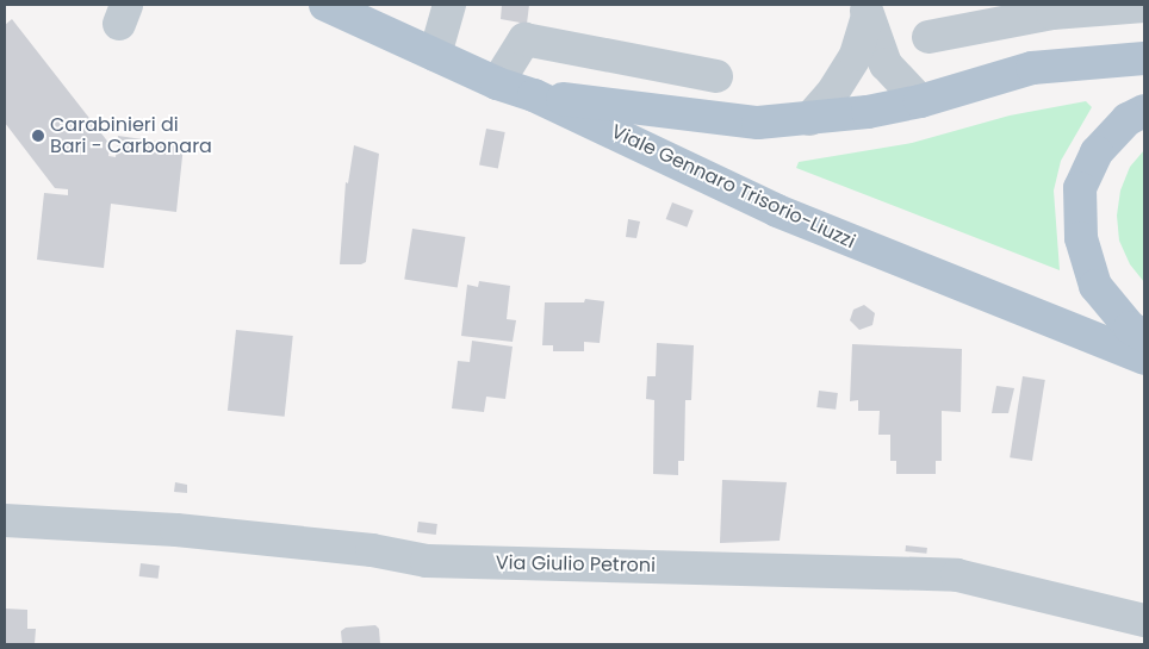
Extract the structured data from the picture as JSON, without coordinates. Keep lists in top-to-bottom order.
{
  "streets": {
    "main road": ["Viale Gennaro Trisorio-Liuzzi"],
    "street": ["Via Giulio Petroni"]
  },
  "places": ["Carabinieri di Bari - Carbonara"]
}
